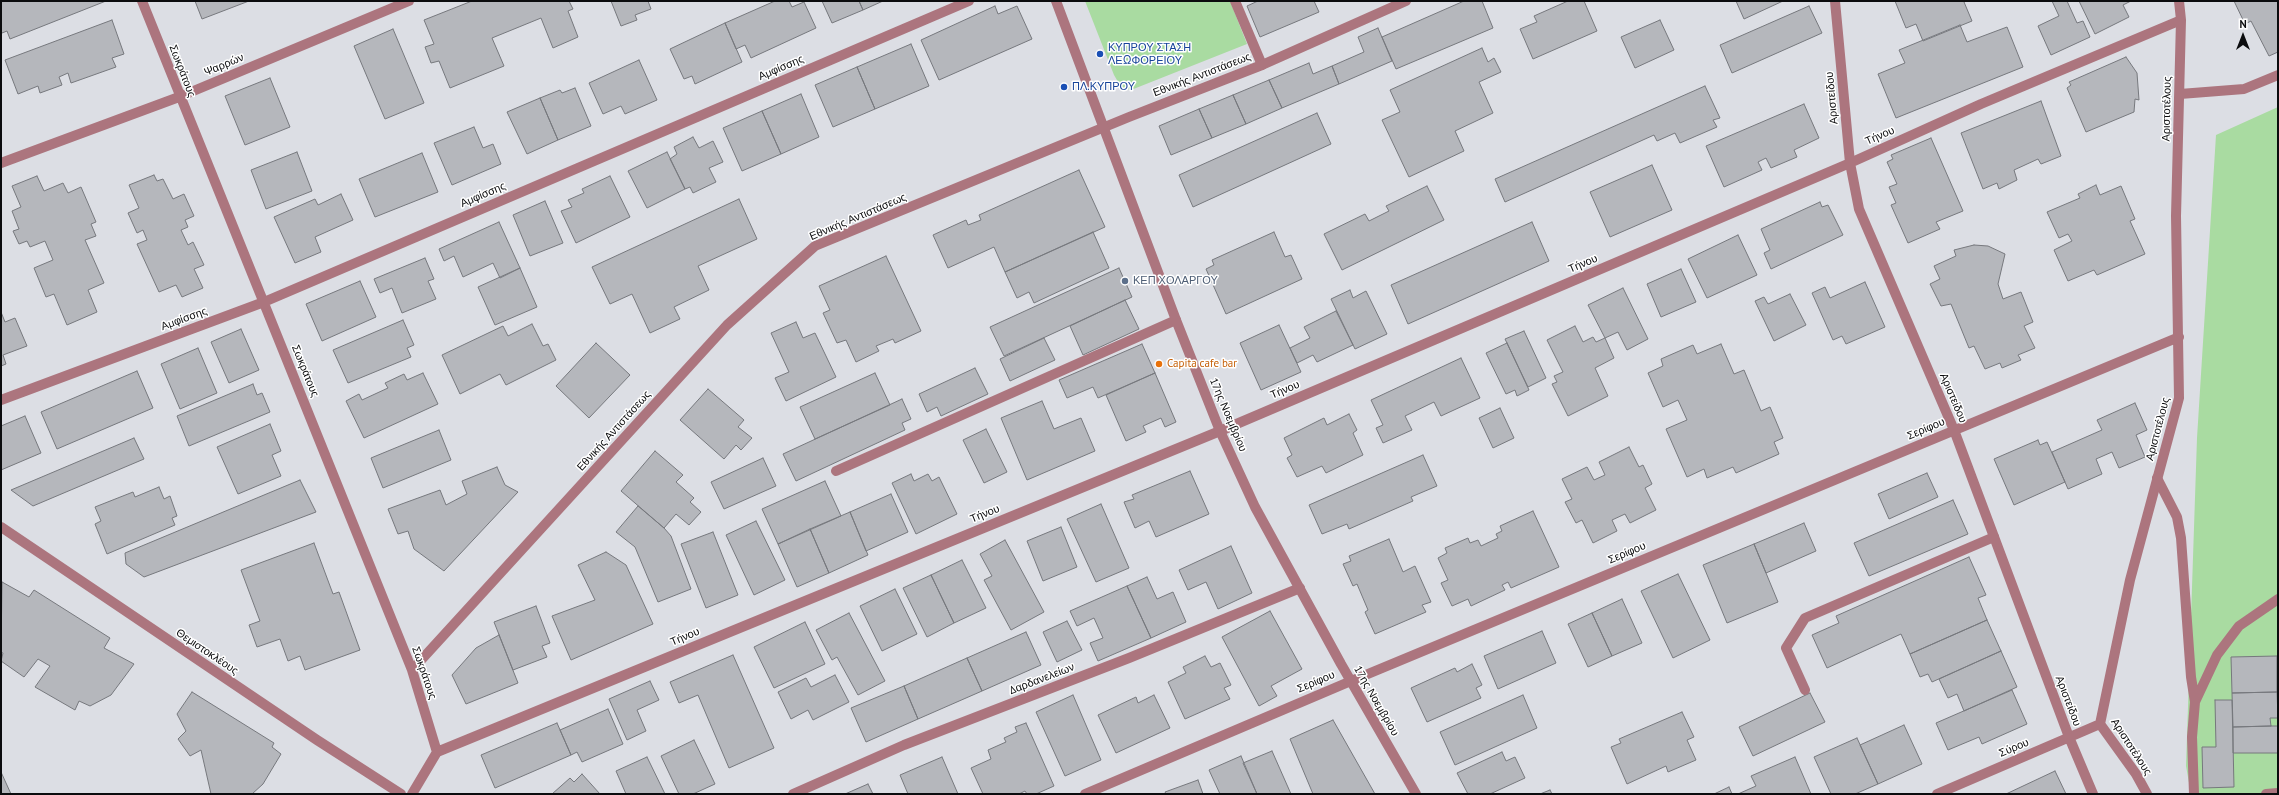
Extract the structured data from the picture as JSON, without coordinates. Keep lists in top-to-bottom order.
{
  "streets": {
    "street": [
      "Ψαρρών",
      "Αμφίσσης",
      "Σωκράτους",
      "Εθνικής Αντιστάσεως",
      "Αριστείδου",
      "Αριστοτέλους",
      "Τήνου",
      "17ης Νοεμβρίου",
      "Σερίφου",
      "Θεμιστοκλέους",
      "Δαρδανελείων",
      "Σύρου"
    ]
  },
  "crossings": [
    ["Ψαρρών", "Σωκράτους"],
    ["Αμφίσσης", "Σωκράτους"],
    ["Σωκράτους", "Εθνικής Αντιστάσεως"],
    ["Σωκράτους", "Τήνου"],
    ["Εθνικής Αντιστάσεως", "17ης Νοεμβρίου"],
    ["Αριστείδου", "Τήνου"],
    ["Αριστείδου", "Σερίφου"],
    ["Αριστείδου", "Σύρου"],
    ["Αριστοτέλους", "Τήνου"],
    ["Αριστοτέλους", "Σερίφου"],
    ["Αριστοτέλους", "Σύρου"],
    ["Τήνου", "17ης Νοεμβρίου"],
    ["17ης Νοεμβρίου", "Σερίφου"],
    ["17ης Νοεμβρίου", "Δαρδανελείων"]
  ],
  "places": [
    "ΚΥΠΡΟΥ ΣΤΑΣΗ ΛΕΩΦΟΡΕΙΟΥ",
    "ΠΛ.ΚΥΠΡΟΥ",
    "ΚΕΠ ΧΟΛΑΡΓΟΥ",
    "Capita cafe bar"
  ],
  "north": "top"
}
